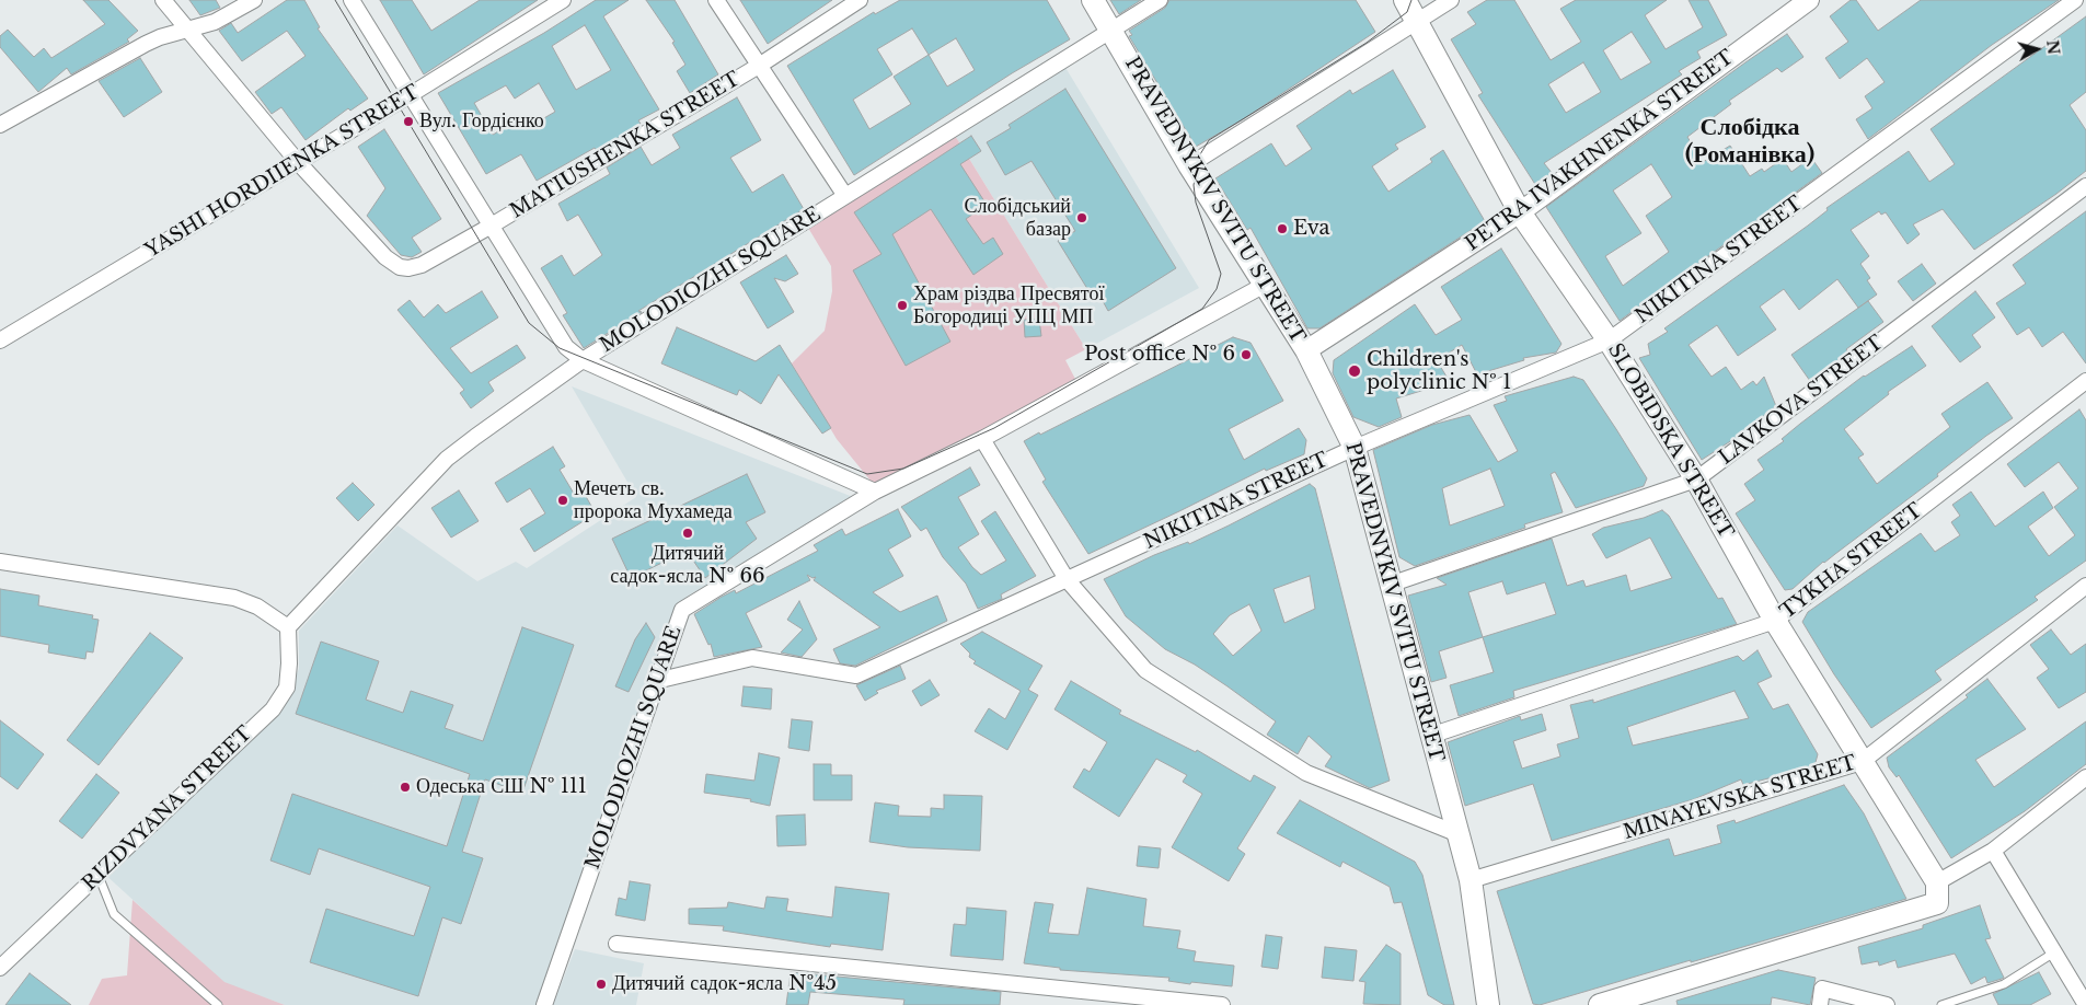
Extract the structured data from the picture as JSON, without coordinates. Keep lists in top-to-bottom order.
{
  "streets": {
    "main road": ["PRAVEDNYKIV SVITU STREET", "SLOBIDSKA STREET"],
    "street": [
      "MATIUSHENKA STREET",
      "PETRA IVAKHNENKA STREET",
      "YASHI HORDIIENKA STREET",
      "NIKITINA STREET",
      "MOLODIOZHI SQUARE",
      "LAVKOVA STREET",
      "TYKHA STREET",
      "MINAYEVSKA STREET",
      "RIZDVYANA STREET"
    ]
  },
  "crossings": [
    ["MATIUSHENKA STREET", "YASHI HORDIIENKA STREET"],
    ["PETRA IVAKHNENKA STREET", "PRAVEDNYKIV SVITU STREET"],
    ["PETRA IVAKHNENKA STREET", "SLOBIDSKA STREET"],
    ["PRAVEDNYKIV SVITU STREET", "NIKITINA STREET"],
    ["PRAVEDNYKIV SVITU STREET", "MOLODIOZHI SQUARE"],
    ["PRAVEDNYKIV SVITU STREET", "LAVKOVA STREET"],
    ["PRAVEDNYKIV SVITU STREET", "TYKHA STREET"],
    ["PRAVEDNYKIV SVITU STREET", "MINAYEVSKA STREET"],
    ["NIKITINA STREET", "MOLODIOZHI SQUARE"],
    ["NIKITINA STREET", "SLOBIDSKA STREET"],
    ["LAVKOVA STREET", "SLOBIDSKA STREET"],
    ["SLOBIDSKA STREET", "TYKHA STREET"],
    ["SLOBIDSKA STREET", "MINAYEVSKA STREET"]
  ],
  "districts": ["Слобідка (Романівка)"],
  "places": [
    "Вул. Гордієнко",
    "Слобідський базар",
    "Eva",
    "Храм різдва Пресвятої Богородиці УПЦ МП",
    "Post office № 6",
    "Children's polyclinic № 1",
    "Мечеть св. пророка Мухамеда",
    "Дитячий садок-ясла № 66",
    "Одеська СШ № 111",
    "Дитячий садок-ясла №45"
  ],
  "north": "right"
}
